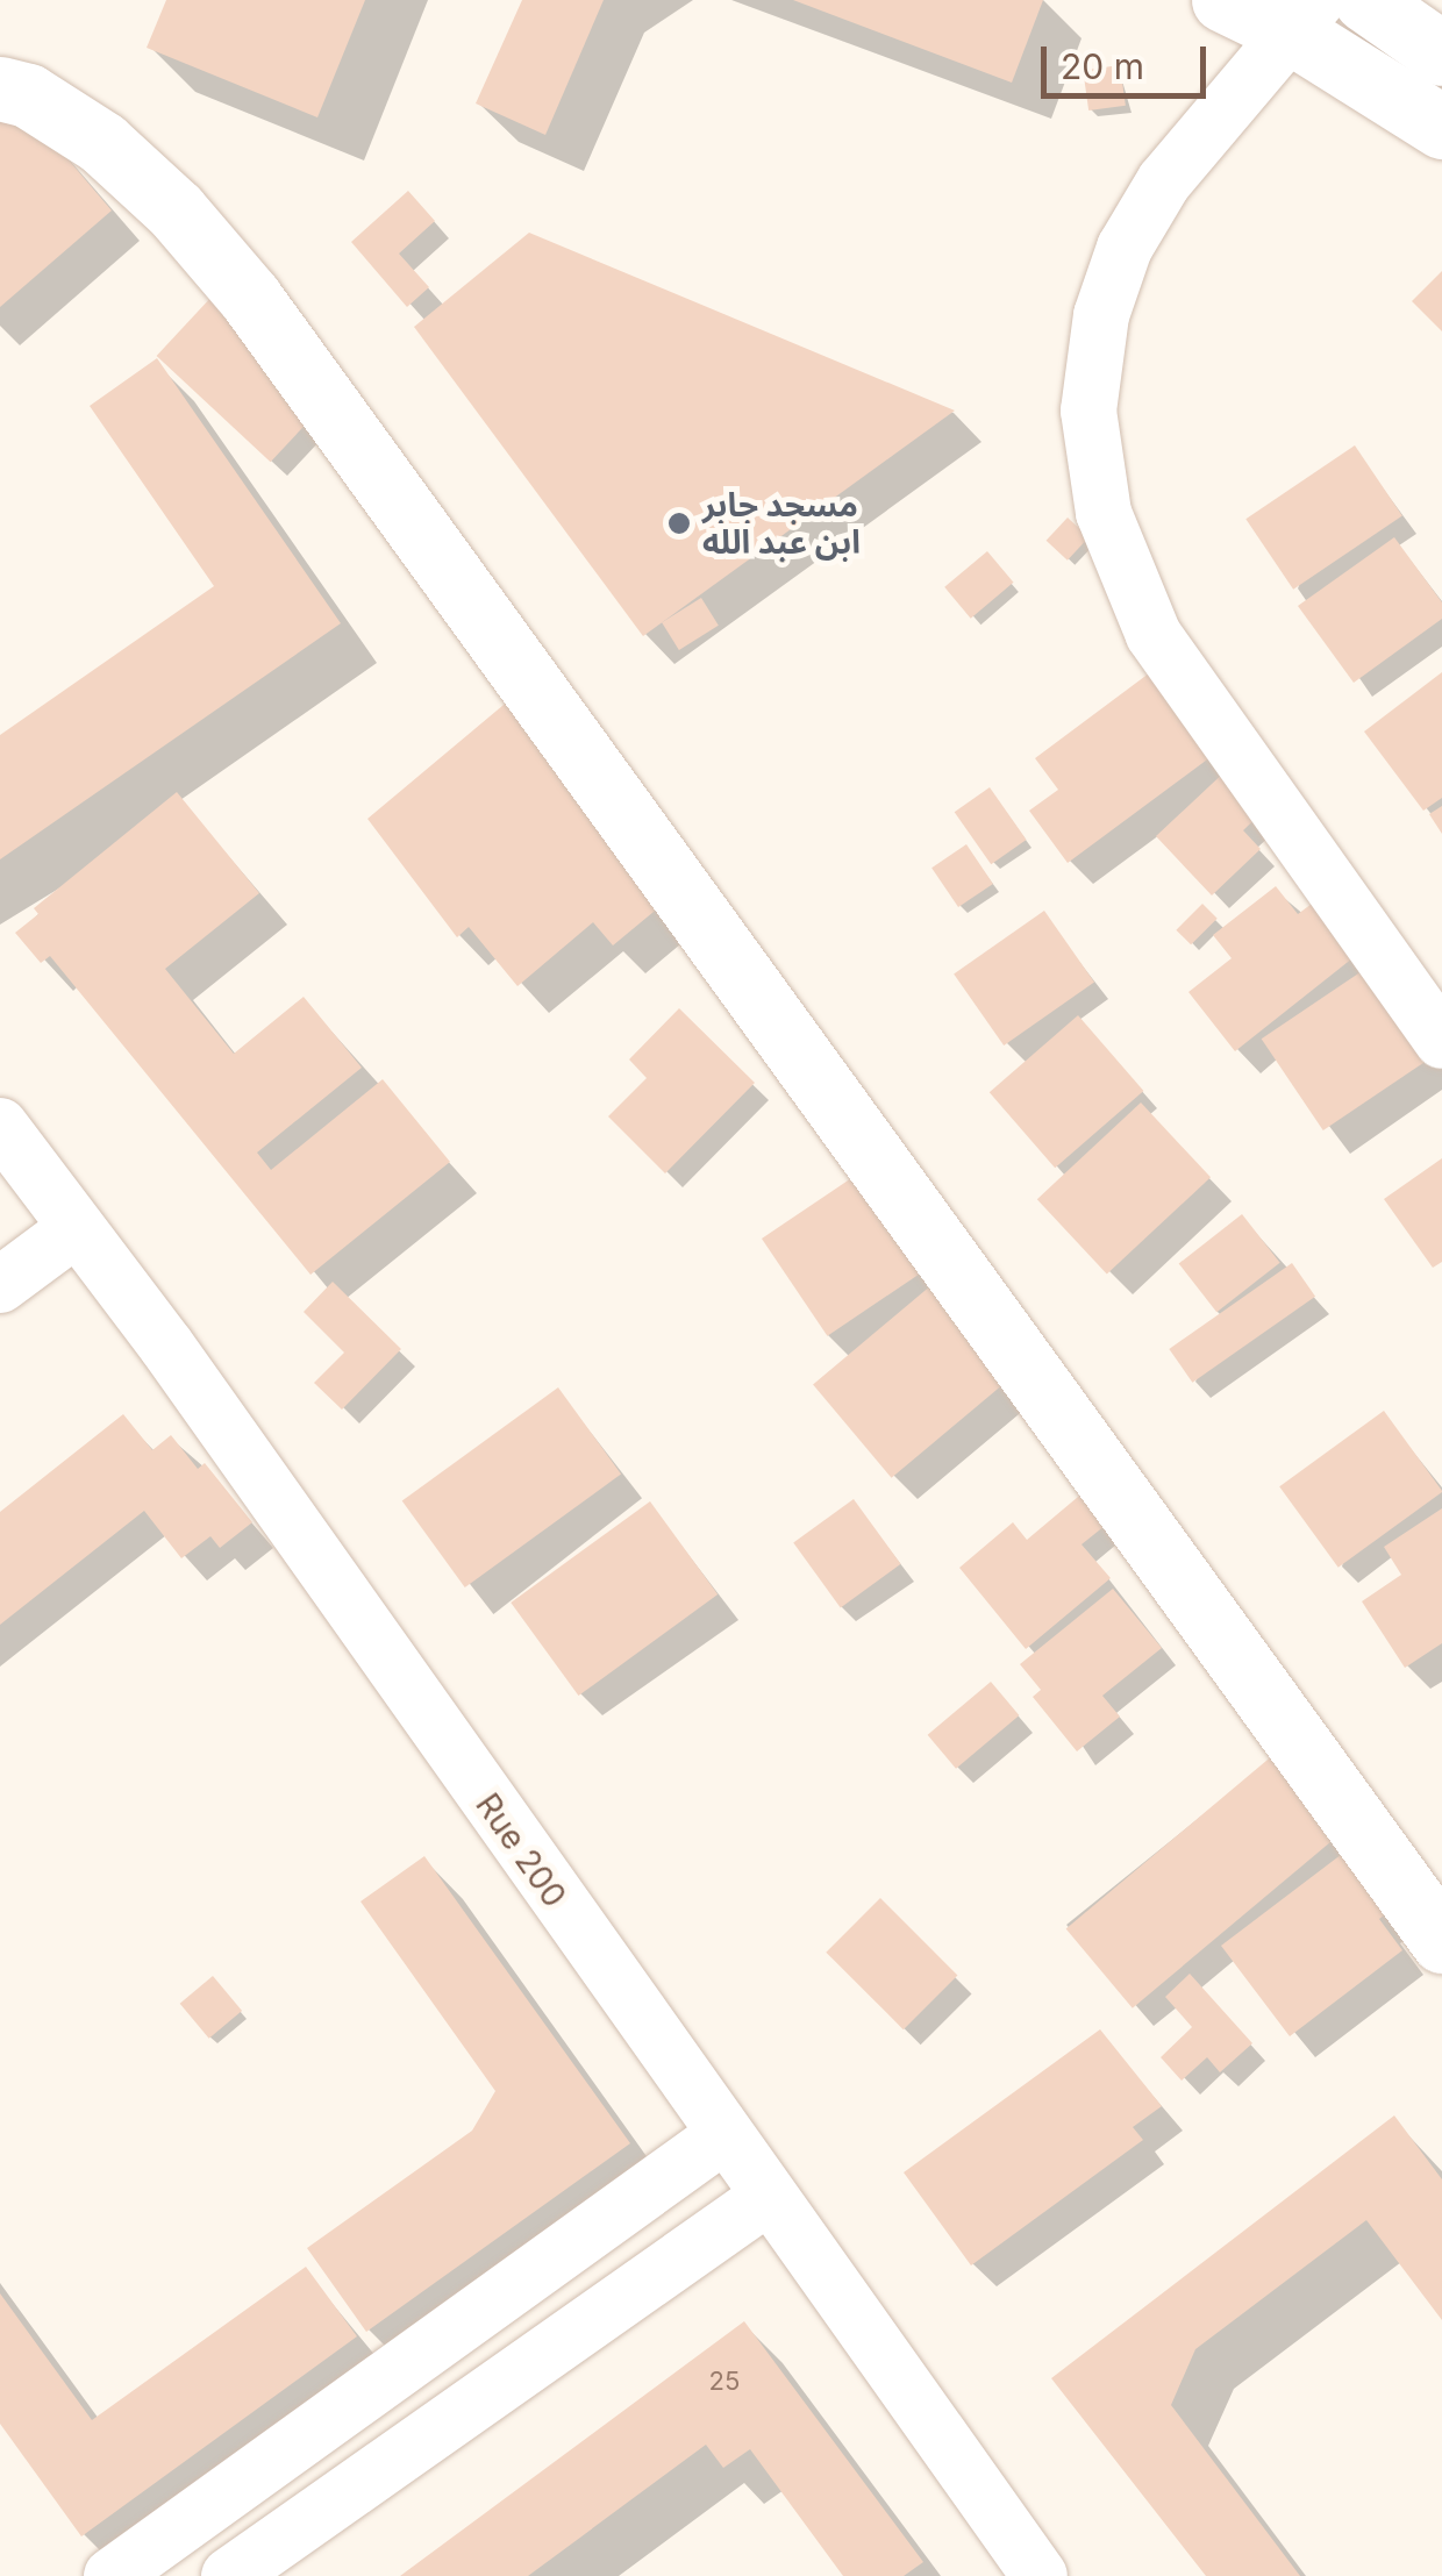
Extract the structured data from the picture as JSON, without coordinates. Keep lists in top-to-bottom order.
{
  "streets": {
    "street": ["Rue 200"]
  },
  "places": ["مسجد جابر ابن عبد الله"],
  "house_numbers": ["25"],
  "scale_bar": "20 m"
}
